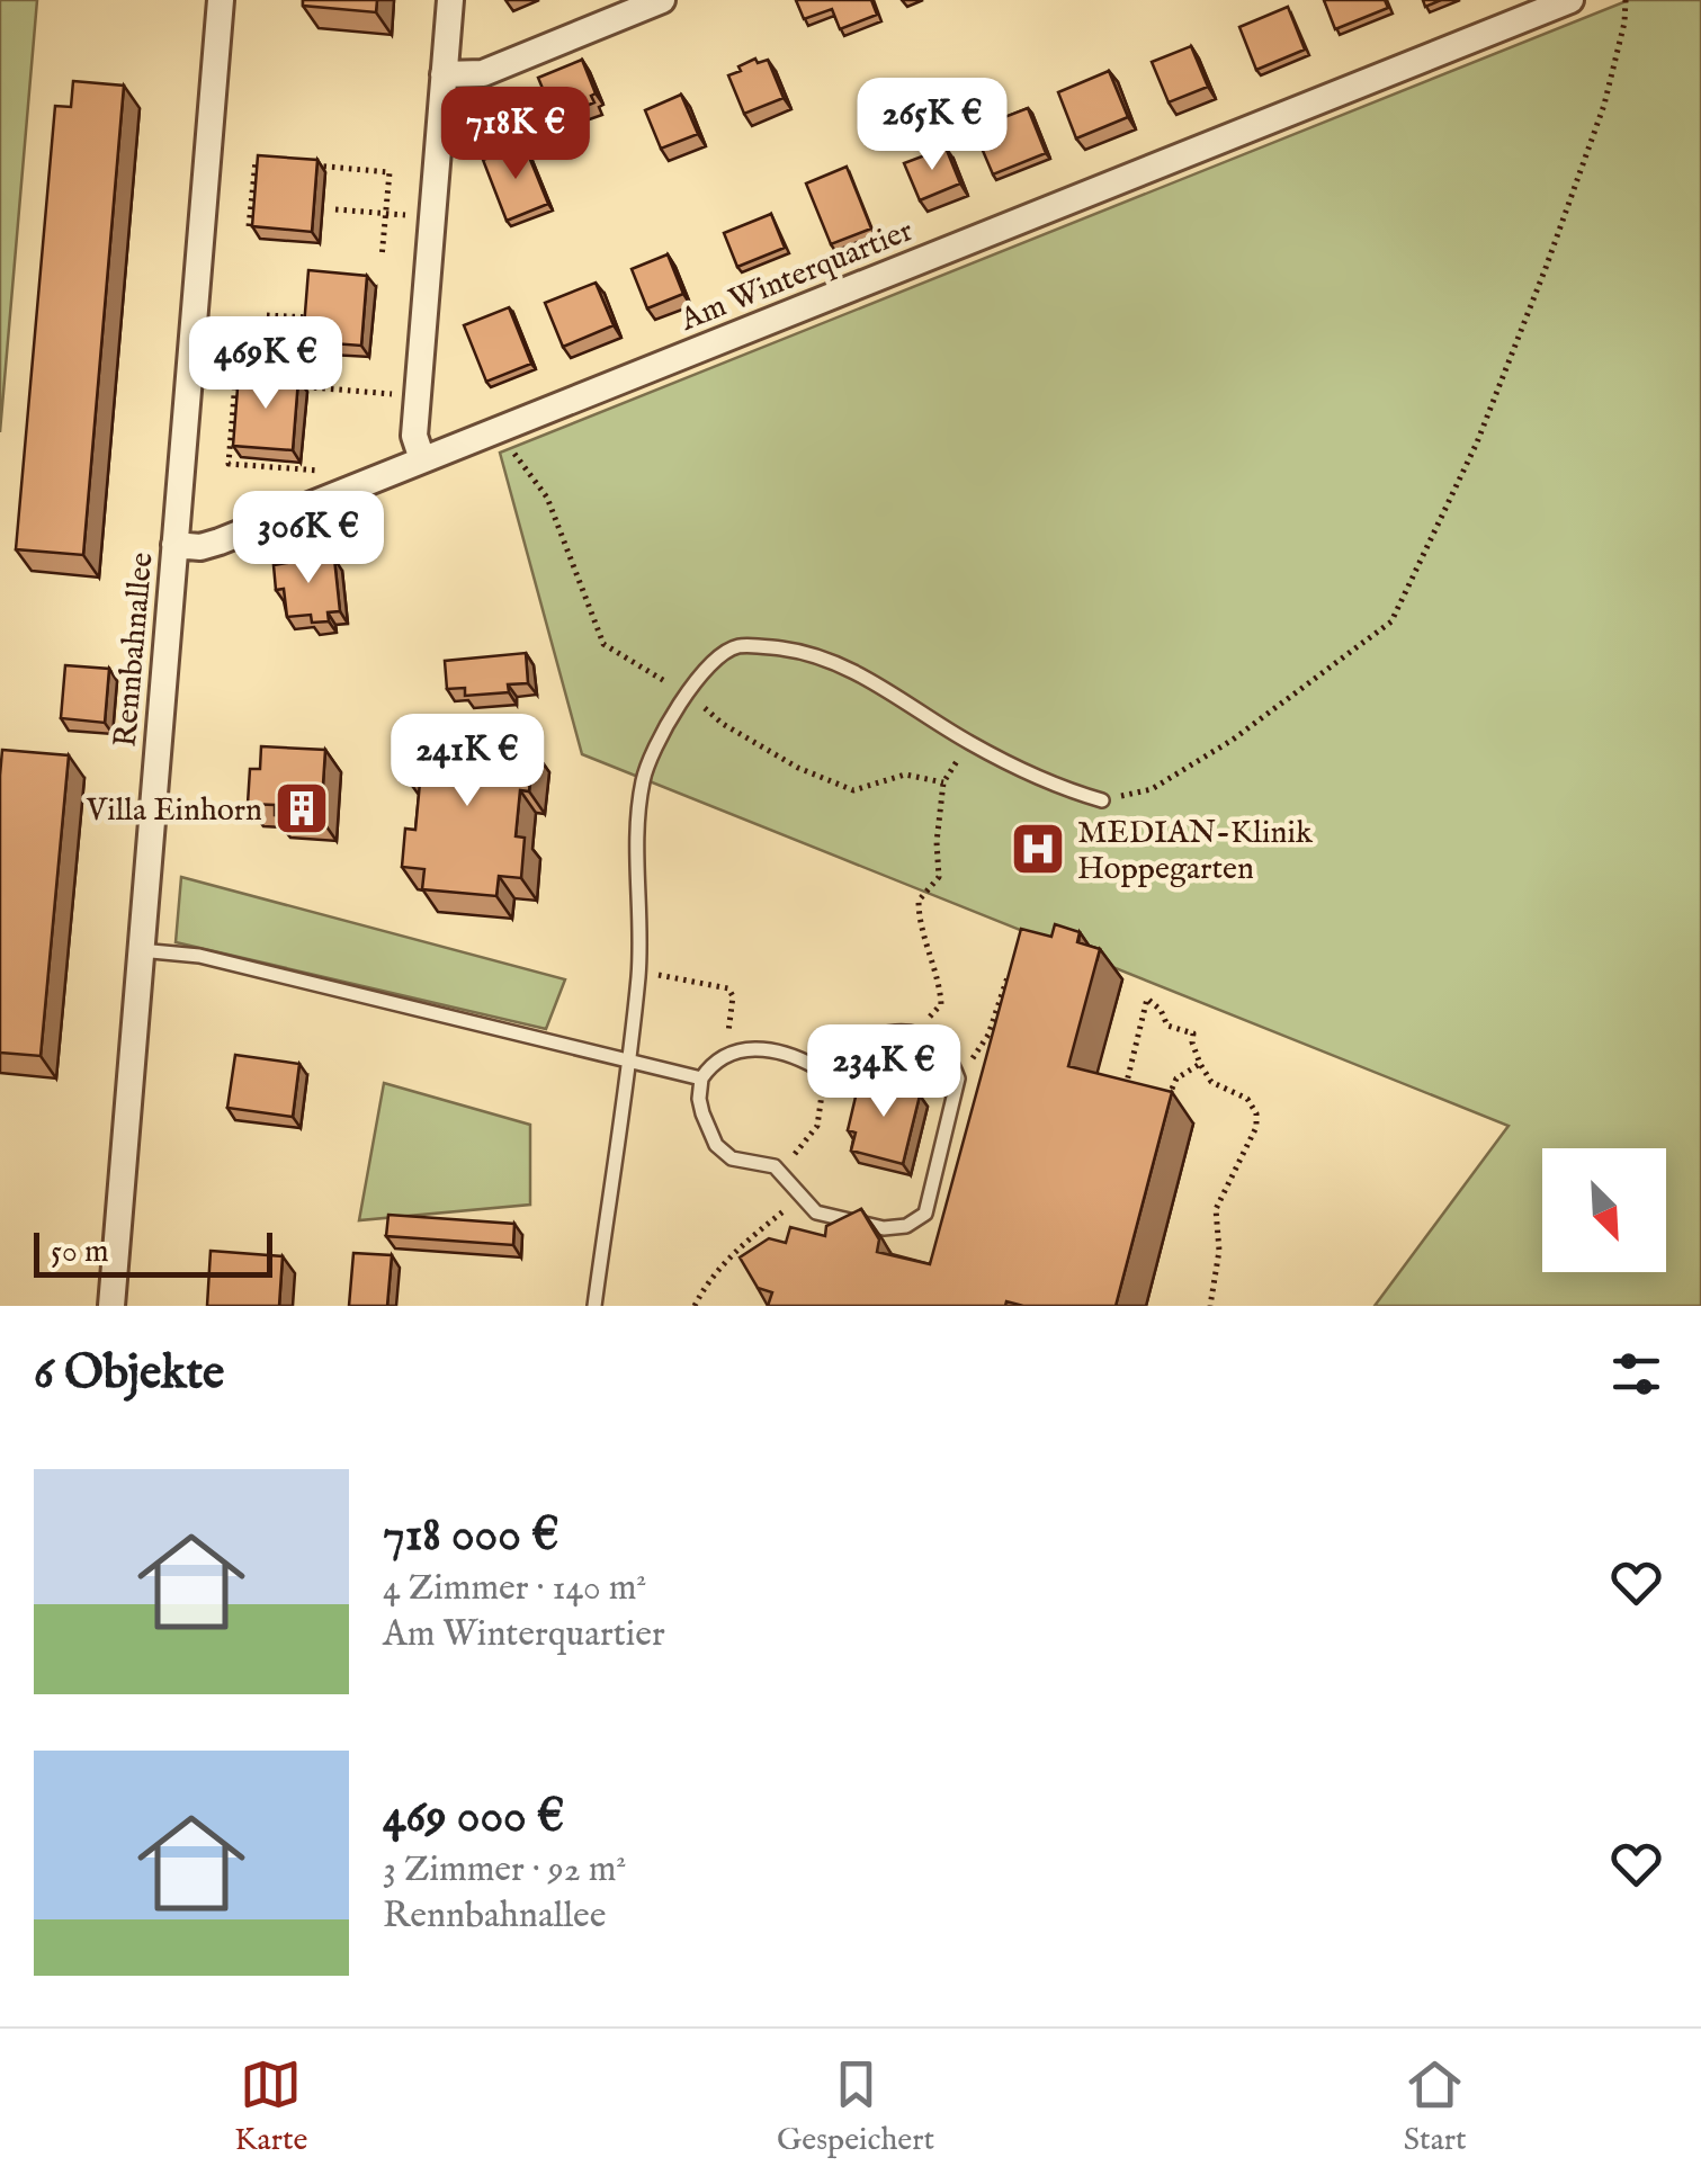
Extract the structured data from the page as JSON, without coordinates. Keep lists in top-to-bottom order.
{
  "streets": {
    "street": ["Am Winterquartier", "Rennbahnallee"]
  },
  "crossings": [
    ["Am Winterquartier", "Rennbahnallee"]
  ],
  "places": {
    "building": ["Villa Einhorn"],
    "hospital": ["MEDIAN-Klinik Hoppegarten"]
  },
  "scale_bar": "50 m",
  "north": "bottom right",
  "page": {
    "price": [
      "265K €",
      "718K €",
      "469K €",
      "306K €",
      "241K €",
      "234K €"
    ],
    "scale": "50 m",
    "heading": "6 Objekte",
    "list": [
      {
        "name": "718 000 €",
        "note": "4 Zimmer · 140 m² · Am Winterquartier"
      },
      {
        "name": "469 000 €",
        "note": "3 Zimmer · 92 m² · Rennbahnallee"
      }
    ],
    "tabs": ["Karte", "Gespeichert", "Start"]
  }
}
